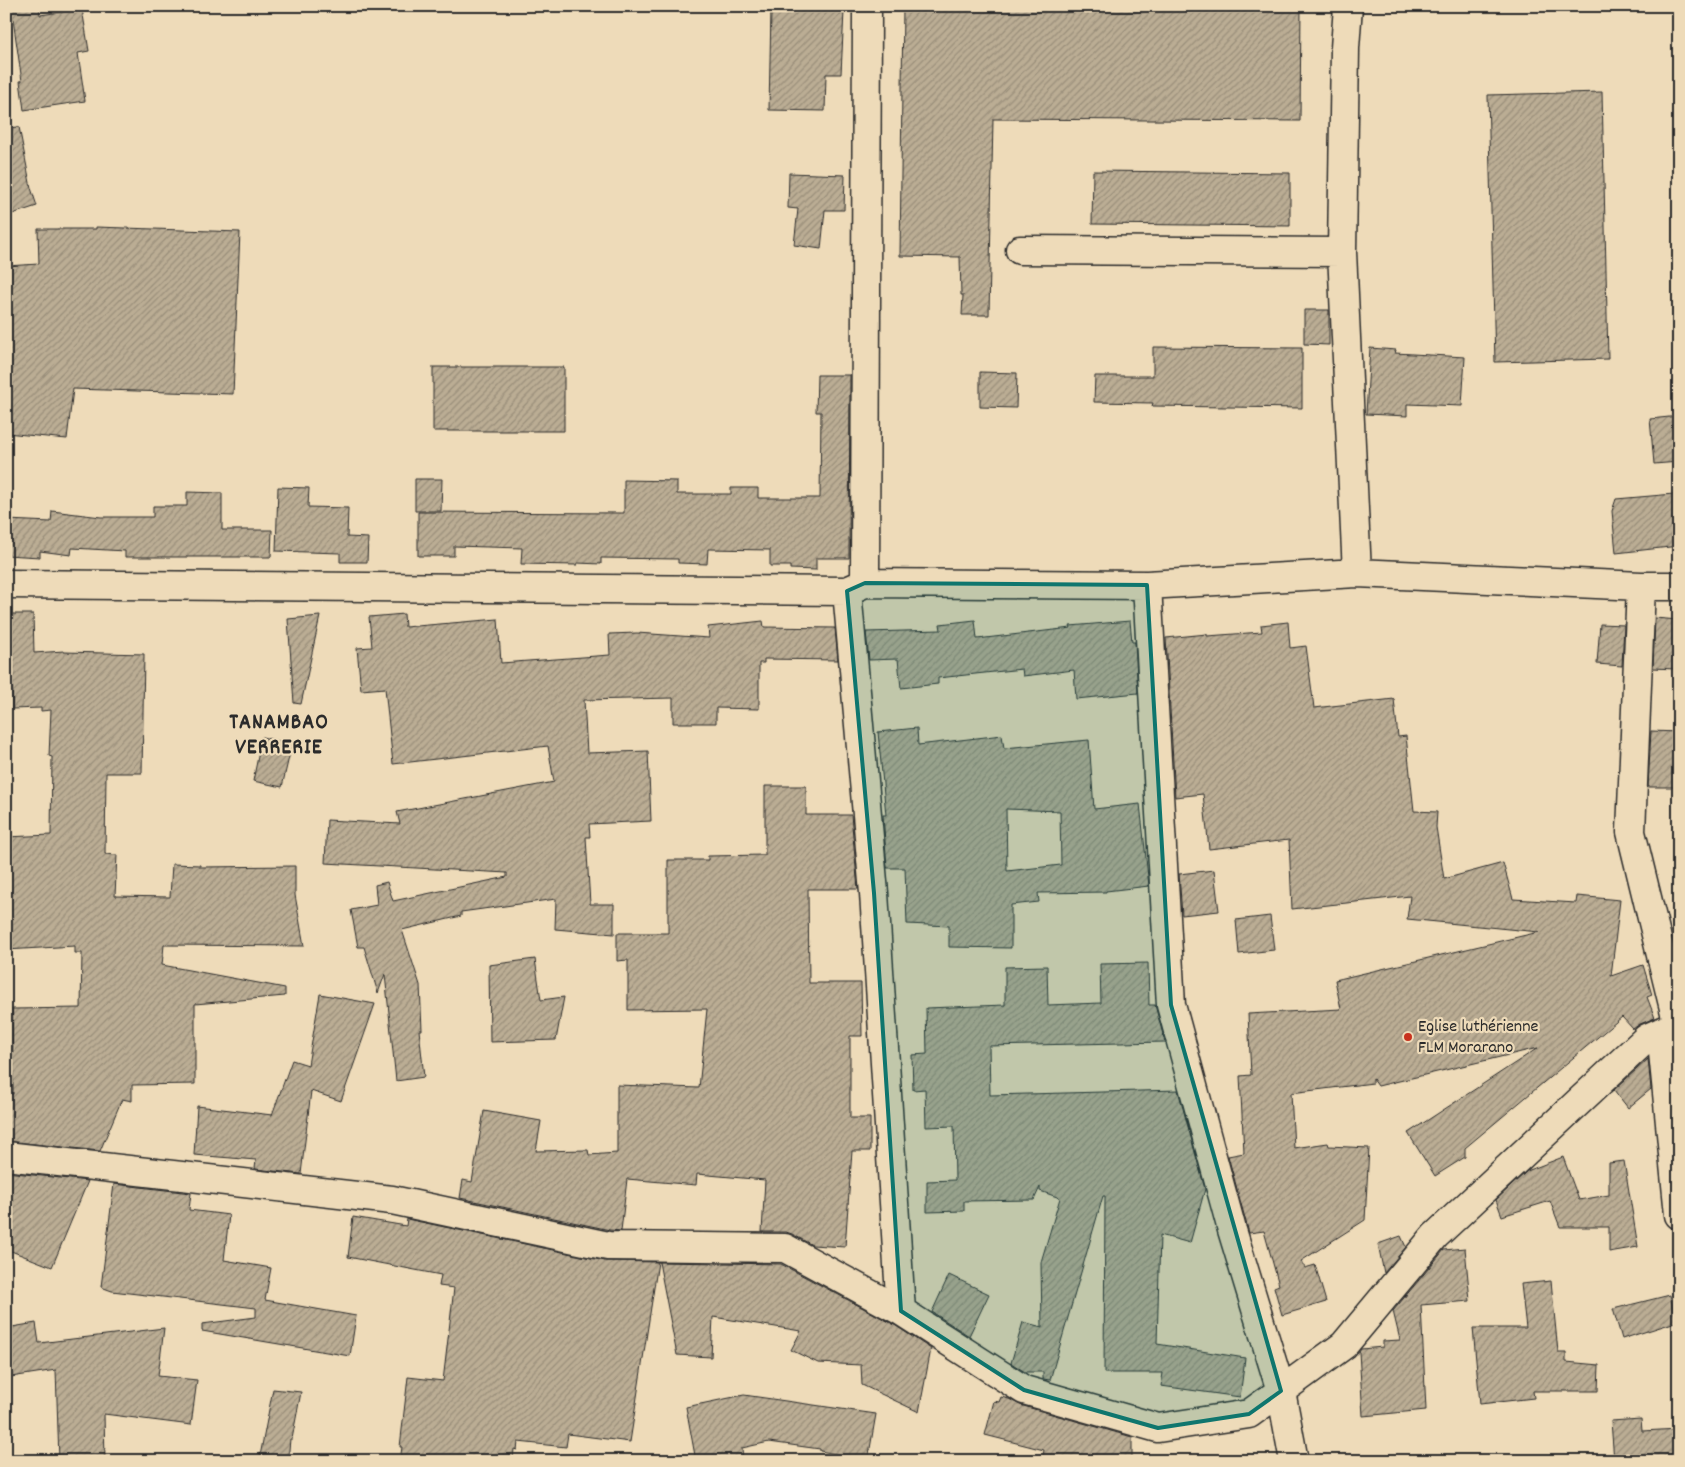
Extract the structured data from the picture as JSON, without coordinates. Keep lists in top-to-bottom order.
{
  "districts": ["TANAMBAO VERRERIE"],
  "places": ["Eglise luthérienne FLM Morarano"]
}
